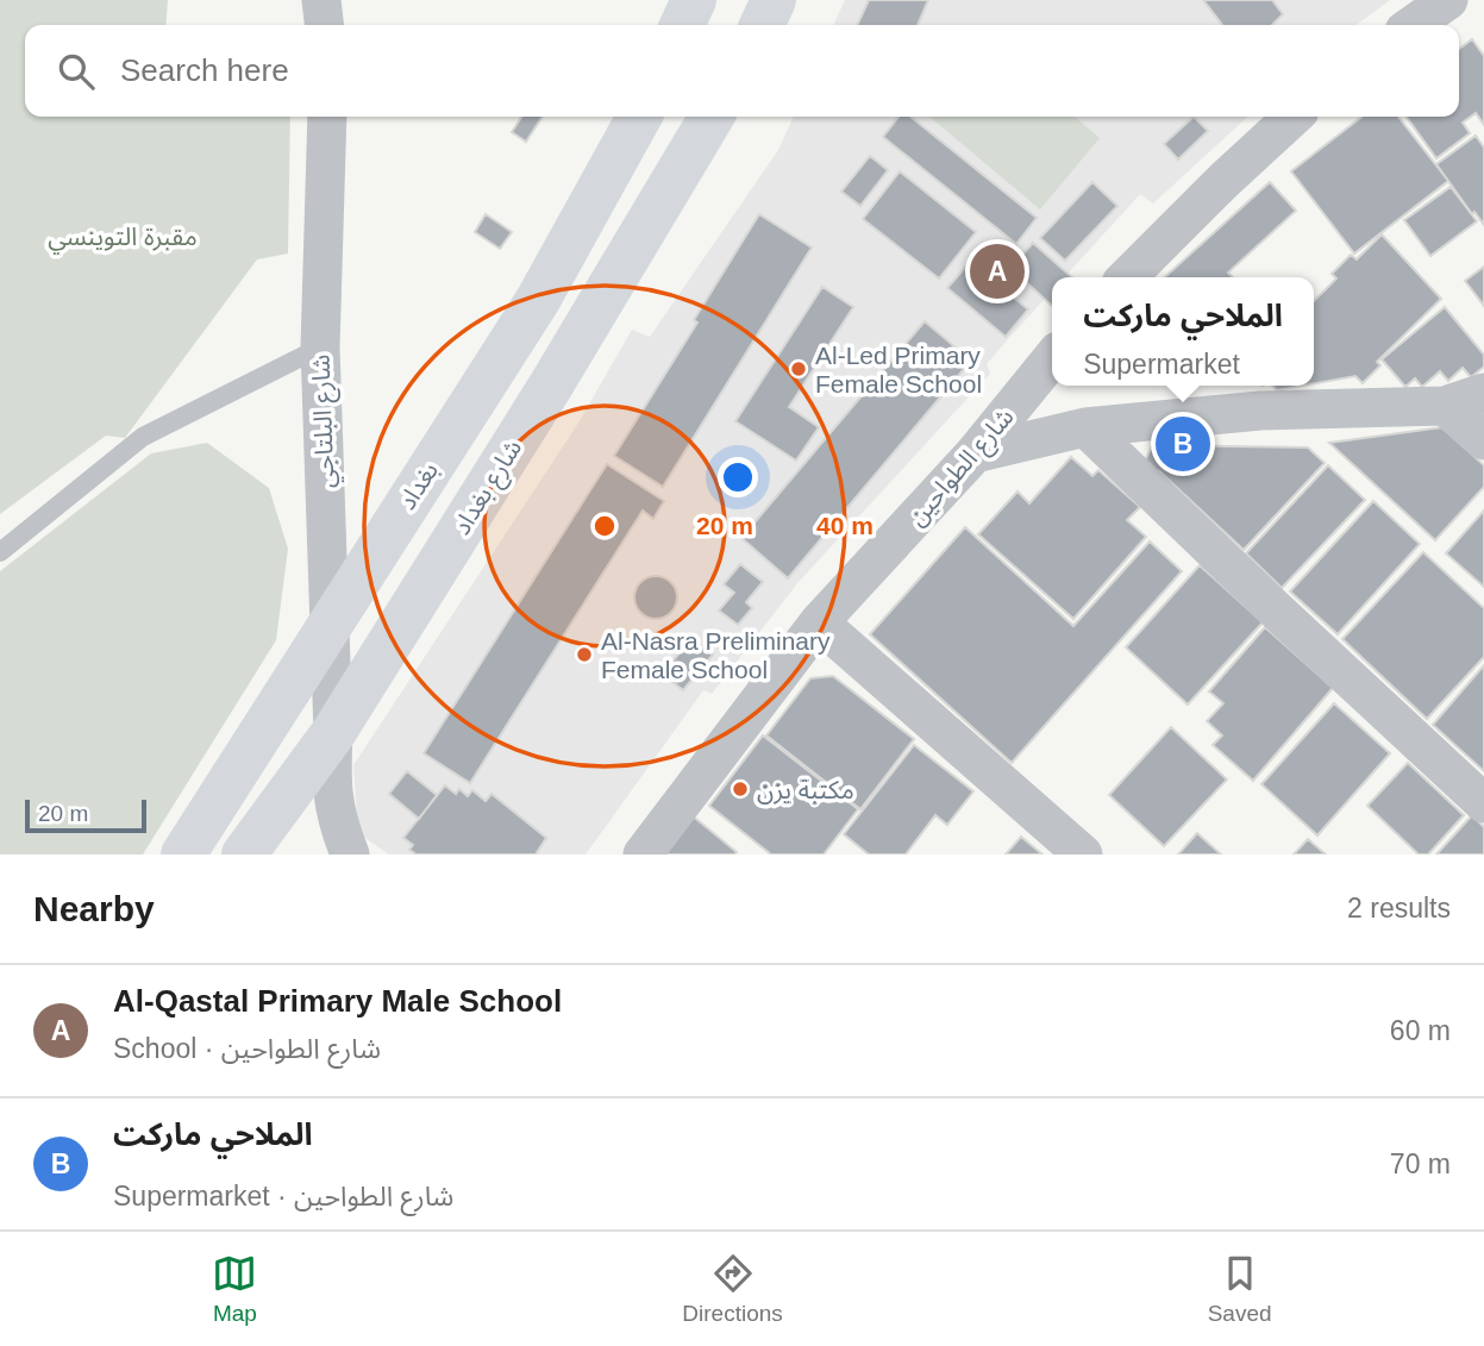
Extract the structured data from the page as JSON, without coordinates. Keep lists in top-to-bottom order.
{
  "streets": {
    "main road": ["بغداد", "شارع بغداد"],
    "street": ["شارع البلتاجي", "شارع الطواحين"]
  },
  "crossings": [
    ["شارع البلتاجي", "بغداد"],
    ["شارع البلتاجي", "شارع بغداد"]
  ],
  "parks": ["مقبرة التوينسي"],
  "places": ["Al-Led Primary Female School", "Al-Nasra Preliminary Female School", "مكتبة يزن"],
  "scale_bar": "20 m",
  "page": {
    "search": "Search here",
    "pins": ["A", "B"],
    "popup": ["الملاحي ماركت", "Supermarket"],
    "scale": "20 m",
    "heading": ["Nearby", "2 results"],
    "list": [
      {
        "mark": "A",
        "name": "Al-Qastal Primary Male School",
        "note": "School · شارع الطواحين",
        "value": "60 m"
      },
      {
        "mark": "B",
        "name": "الملاحي ماركت",
        "note": "Supermarket · شارع الطواحين",
        "value": "70 m"
      }
    ],
    "nav": ["Map", "Directions", "Saved"]
  },
  "rings": ["20 m", "40 m"]
}
